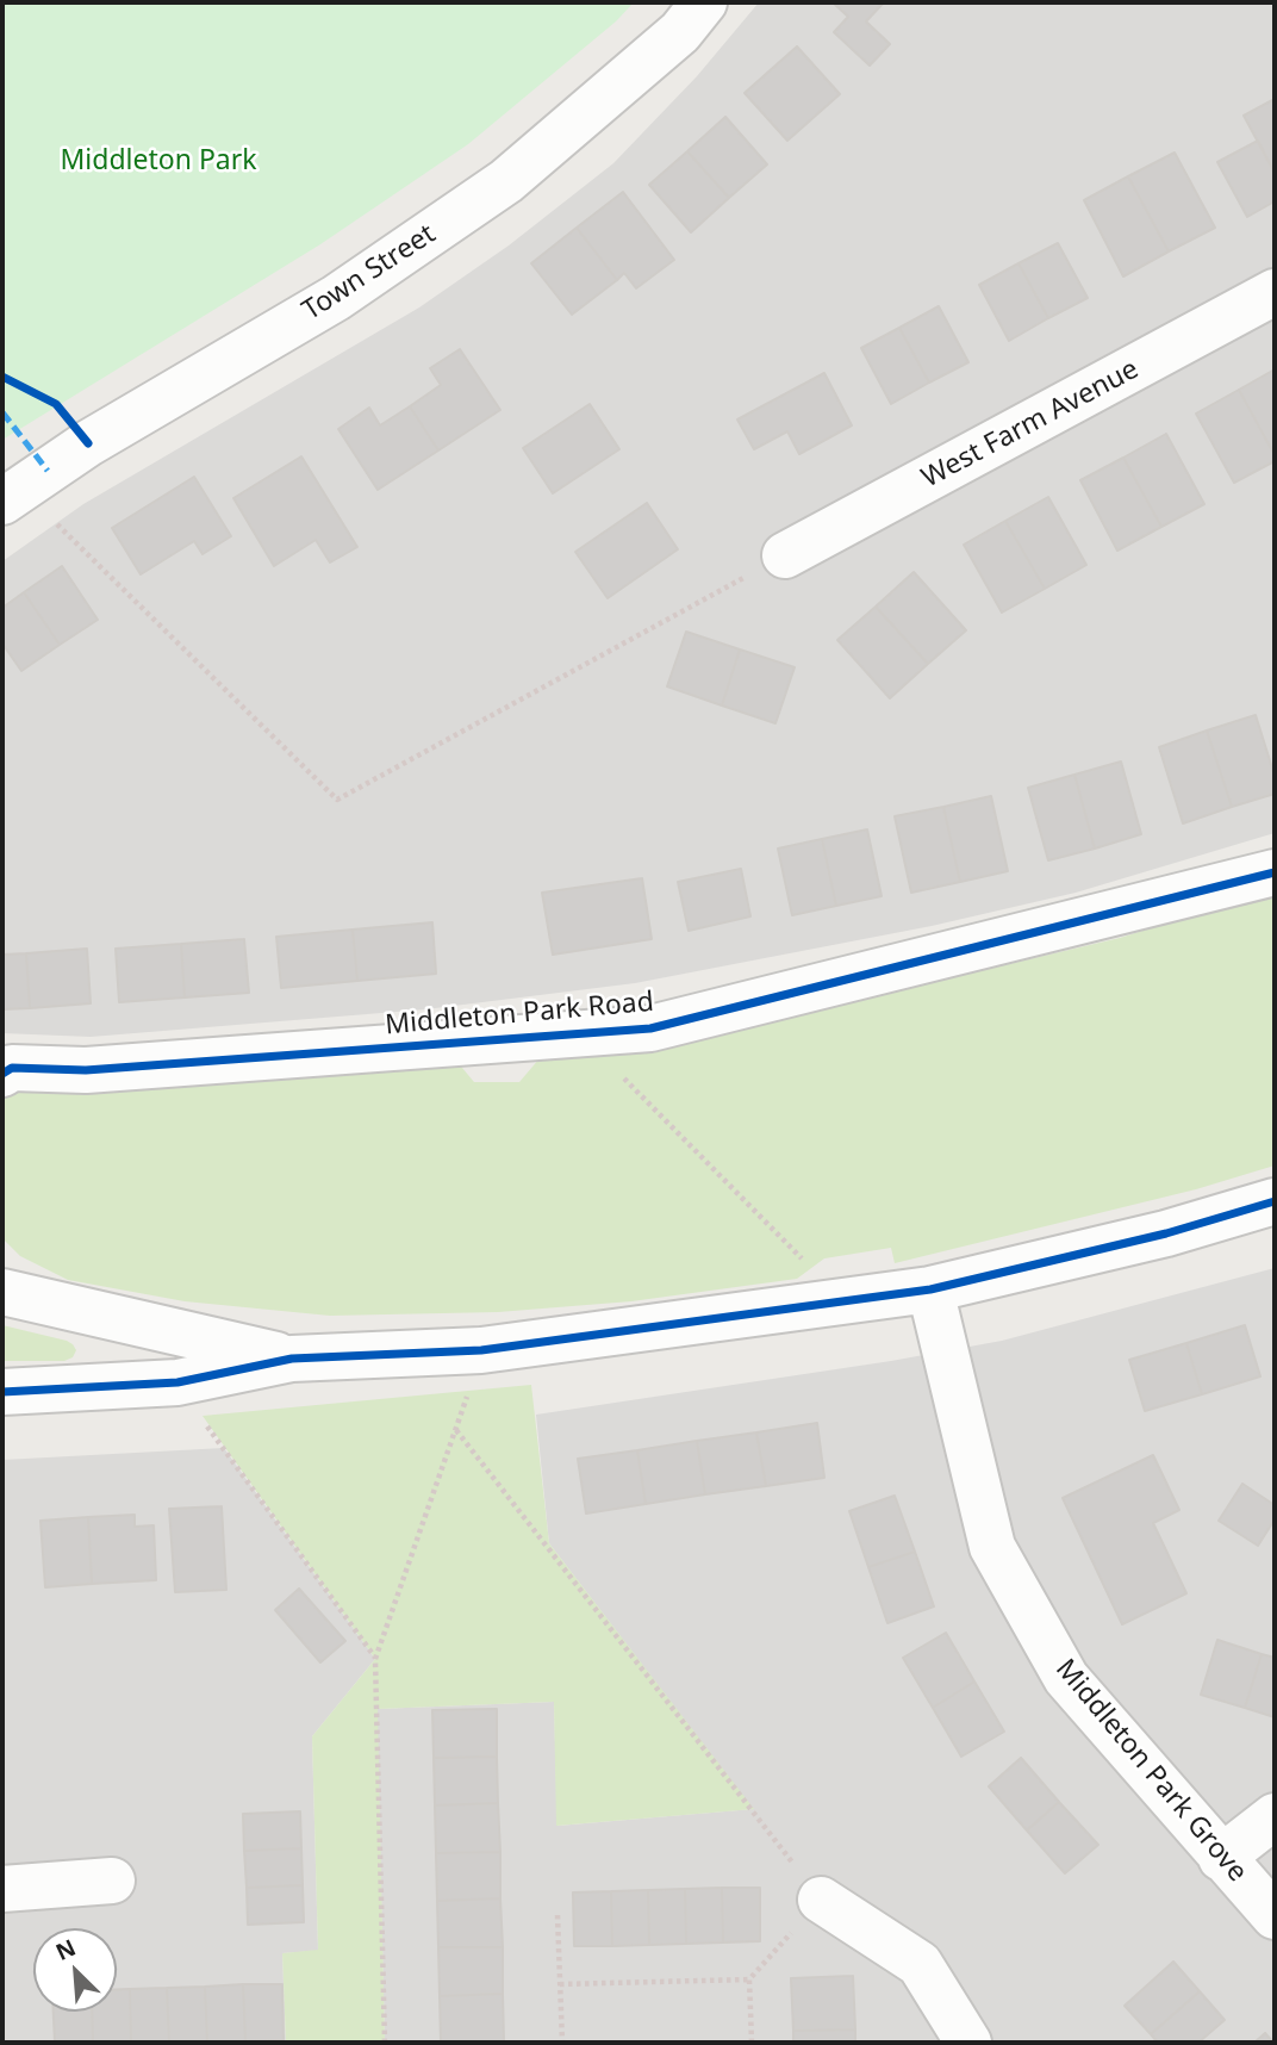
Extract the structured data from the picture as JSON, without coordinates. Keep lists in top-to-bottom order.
{
  "streets": {
    "street": [
      "Town Street",
      "West Farm Avenue",
      "Middleton Park Road",
      "Middleton Park Grove"
    ]
  },
  "parks": ["Middleton Park"],
  "north": "top left"
}
